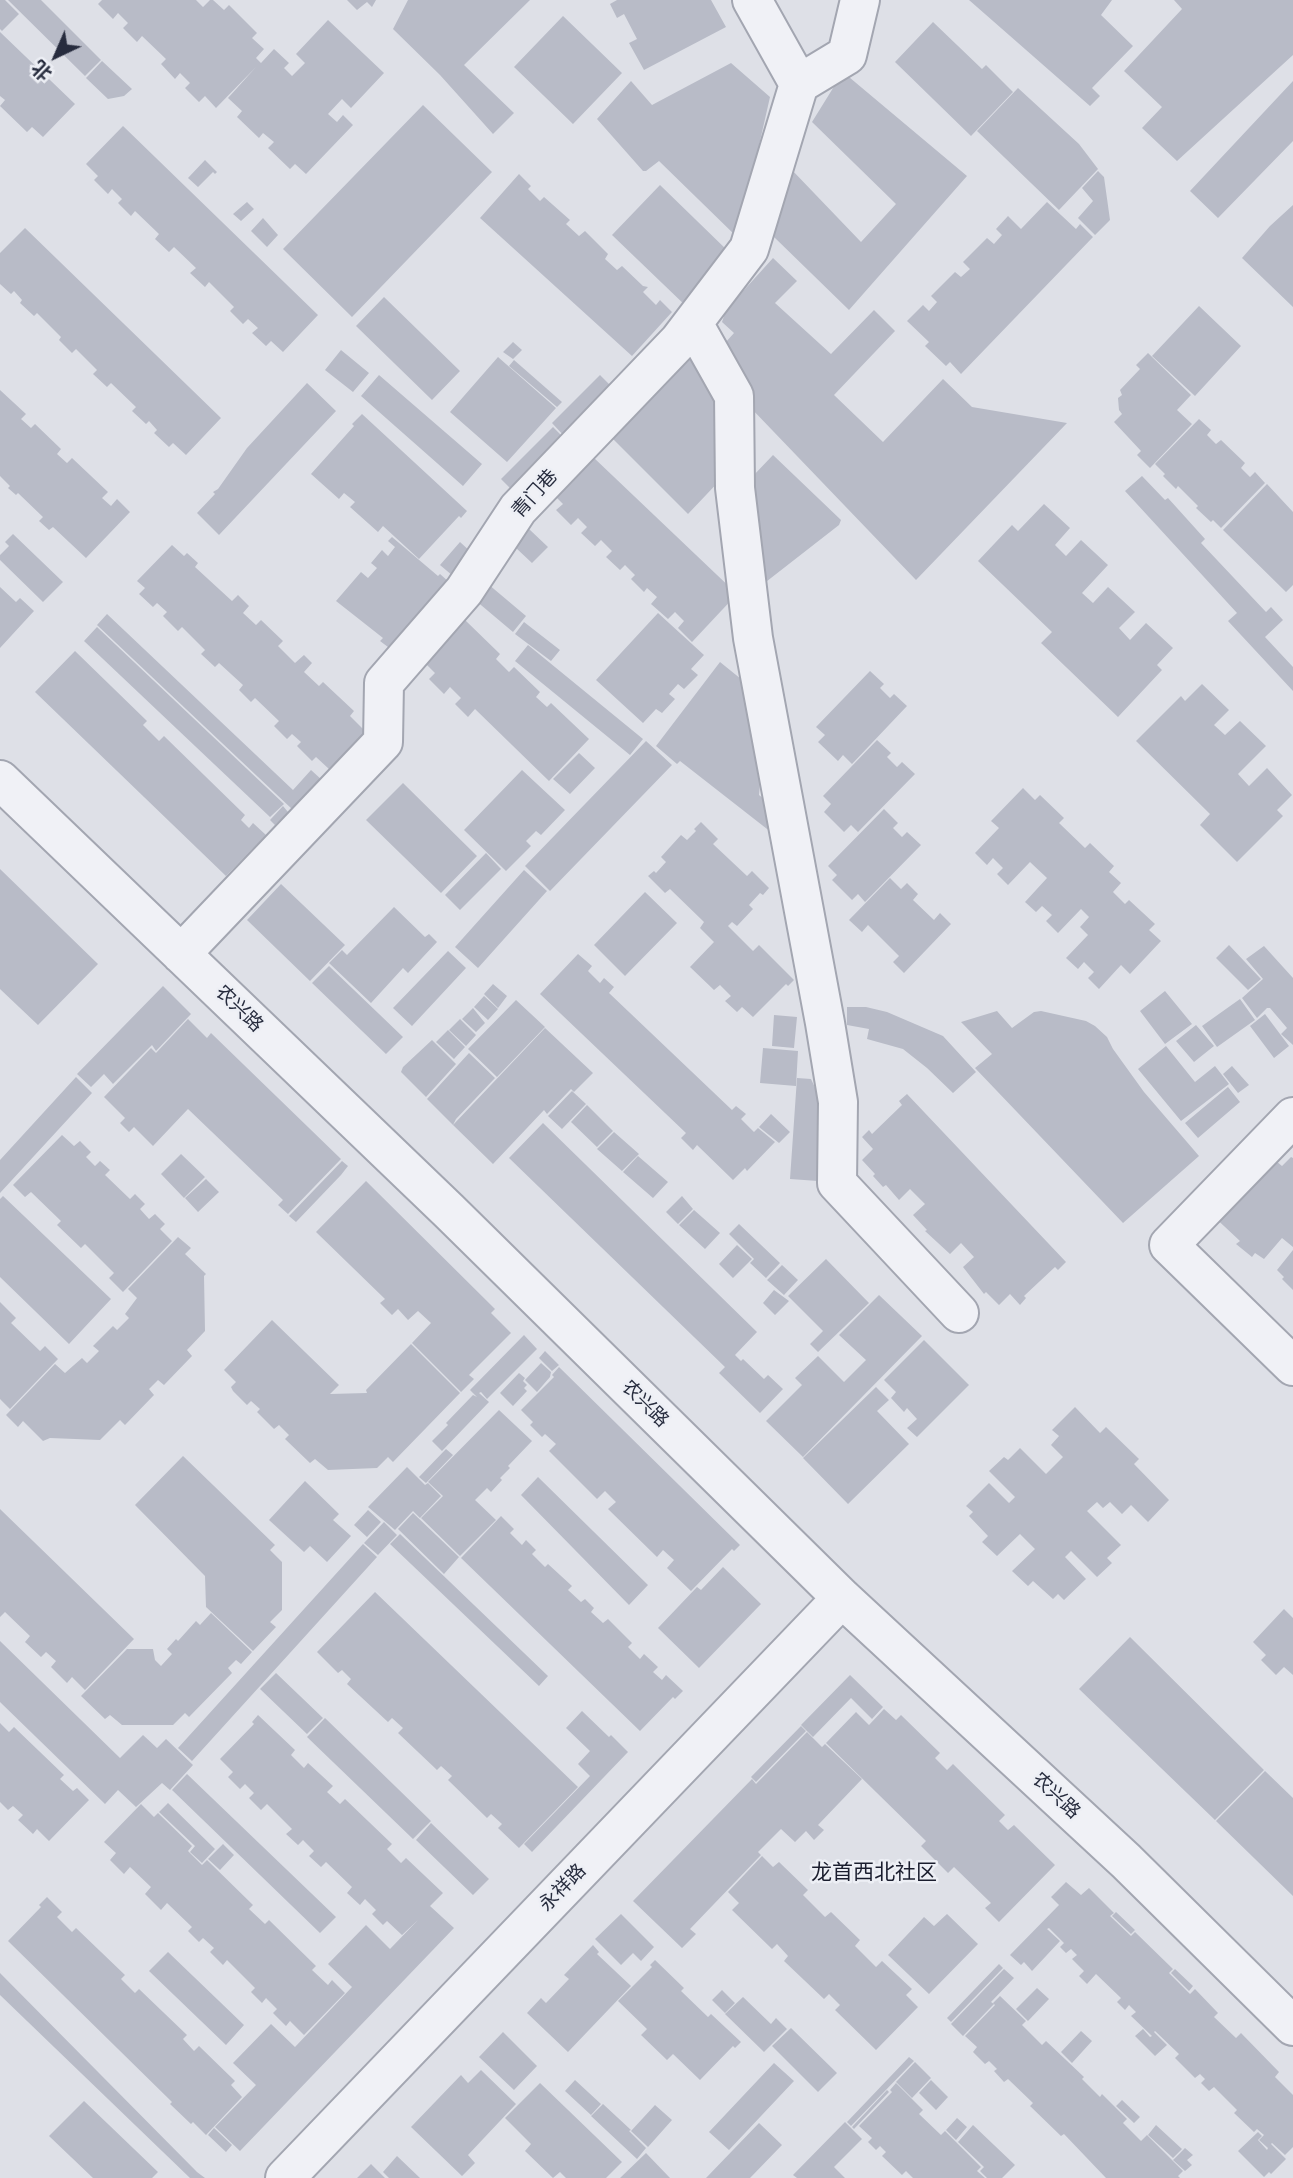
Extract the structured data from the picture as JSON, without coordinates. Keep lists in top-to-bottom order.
{
  "streets": {
    "street": ["青门巷", "农兴路", "永祥路"]
  },
  "crossings": [
    ["青门巷", "农兴路"],
    ["农兴路", "永祥路"]
  ],
  "districts": ["龙首西北社区"],
  "north": "bottom left"
}
